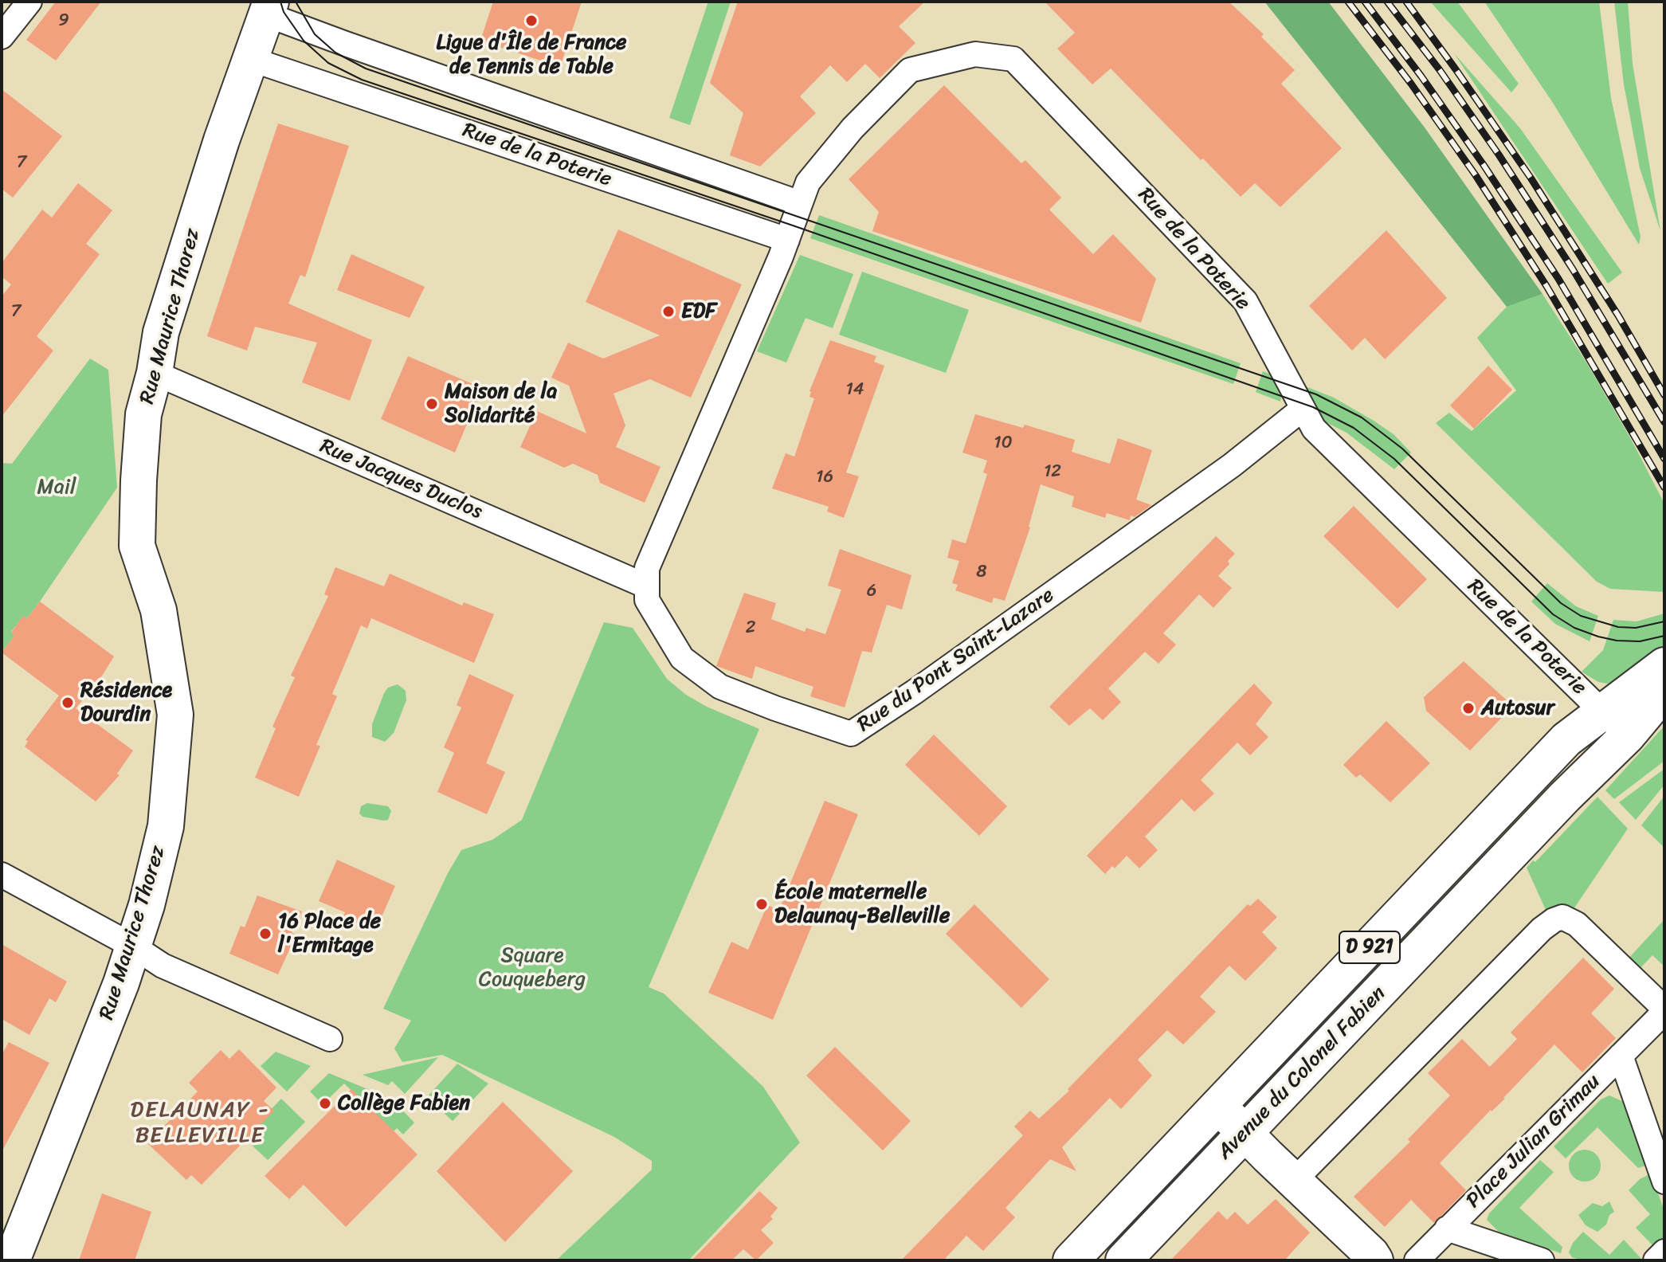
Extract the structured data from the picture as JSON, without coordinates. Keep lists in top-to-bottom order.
{
  "streets": {
    "main road": ["Rue Maurice Thorez", "D 921", "Avenue du Colonel Fabien"],
    "street": [
      "Rue de la Poterie",
      "Rue Jacques Duclos",
      "Rue du Pont Saint-Lazare",
      "Place Julian Grimau"
    ]
  },
  "crossings": [
    ["Rue de la Poterie", "Rue Maurice Thorez"],
    ["Rue de la Poterie", "Rue du Pont Saint-Lazare"],
    ["Rue de la Poterie", "D 921"],
    ["Rue de la Poterie", "Avenue du Colonel Fabien"],
    ["Rue Maurice Thorez", "Rue Jacques Duclos"],
    ["Rue Jacques Duclos", "Rue du Pont Saint-Lazare"],
    ["D 921", "Avenue du Colonel Fabien"]
  ],
  "districts": ["DELAUNAY - BELLEVILLE"],
  "parks": ["Mail", "Square Couqueberg"],
  "places": [
    "Ligue d'Île de France de Tennis de Table",
    "EDF",
    "Maison de la Solidarité",
    "Résidence Dourdin",
    "Autosur",
    "École maternelle Delaunay-Belleville",
    "16 Place de l'Ermitage",
    "Collège Fabien"
  ],
  "house_numbers": [
    "9",
    "7",
    "7",
    "14",
    "10",
    "12",
    "16",
    "8",
    "6",
    "2"
  ]
}
